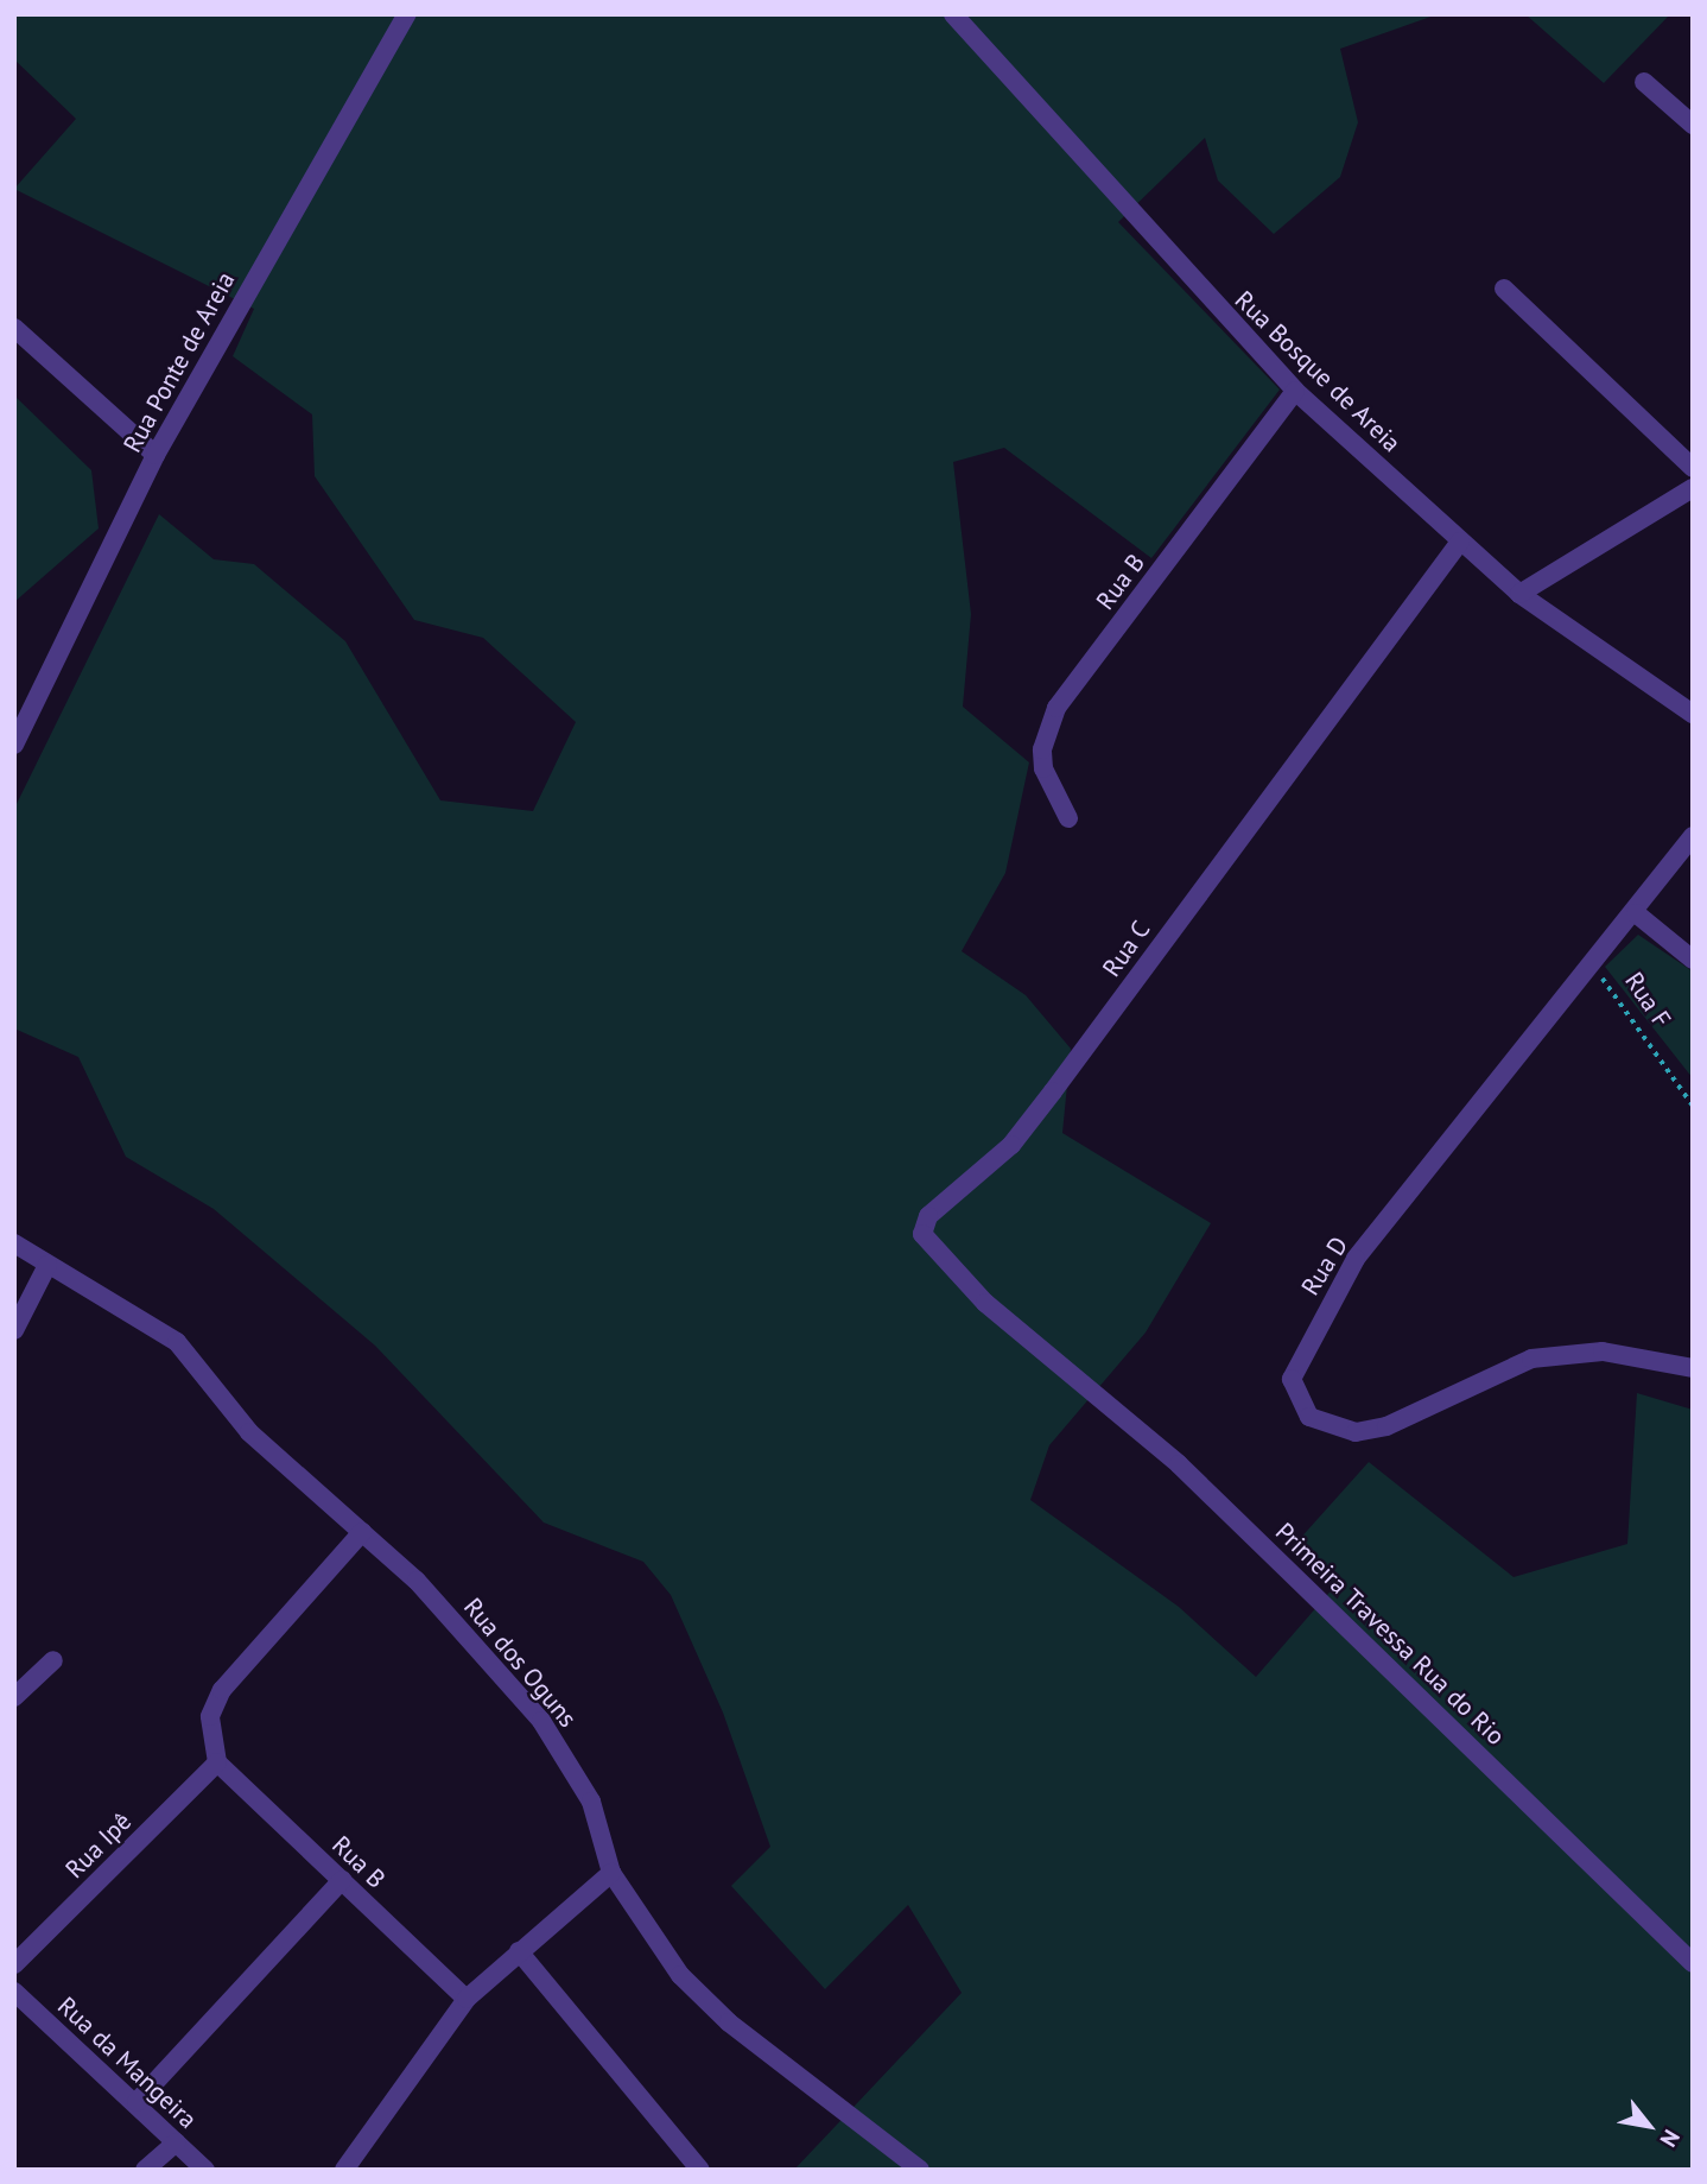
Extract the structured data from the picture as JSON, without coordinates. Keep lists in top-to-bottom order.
{
  "streets": {
    "street": [
      "Rua Ponte de Areia",
      "Rua Bosque de Areia",
      "Rua B",
      "Rua C",
      "Rua D",
      "Primeira Travessa Rua do Rio",
      "Rua dos Oguns",
      "Rua Ipê",
      "Rua da Mangeira"
    ],
    "path": ["Rua F"]
  },
  "crossings": [
    ["Rua Bosque de Areia", "Rua B"],
    ["Rua Bosque de Areia", "Rua C"],
    ["Rua B", "Rua Ipê"],
    ["Rua C", "Primeira Travessa Rua do Rio"],
    ["Rua F", "Rua D"]
  ],
  "north": "bottom right"
}
